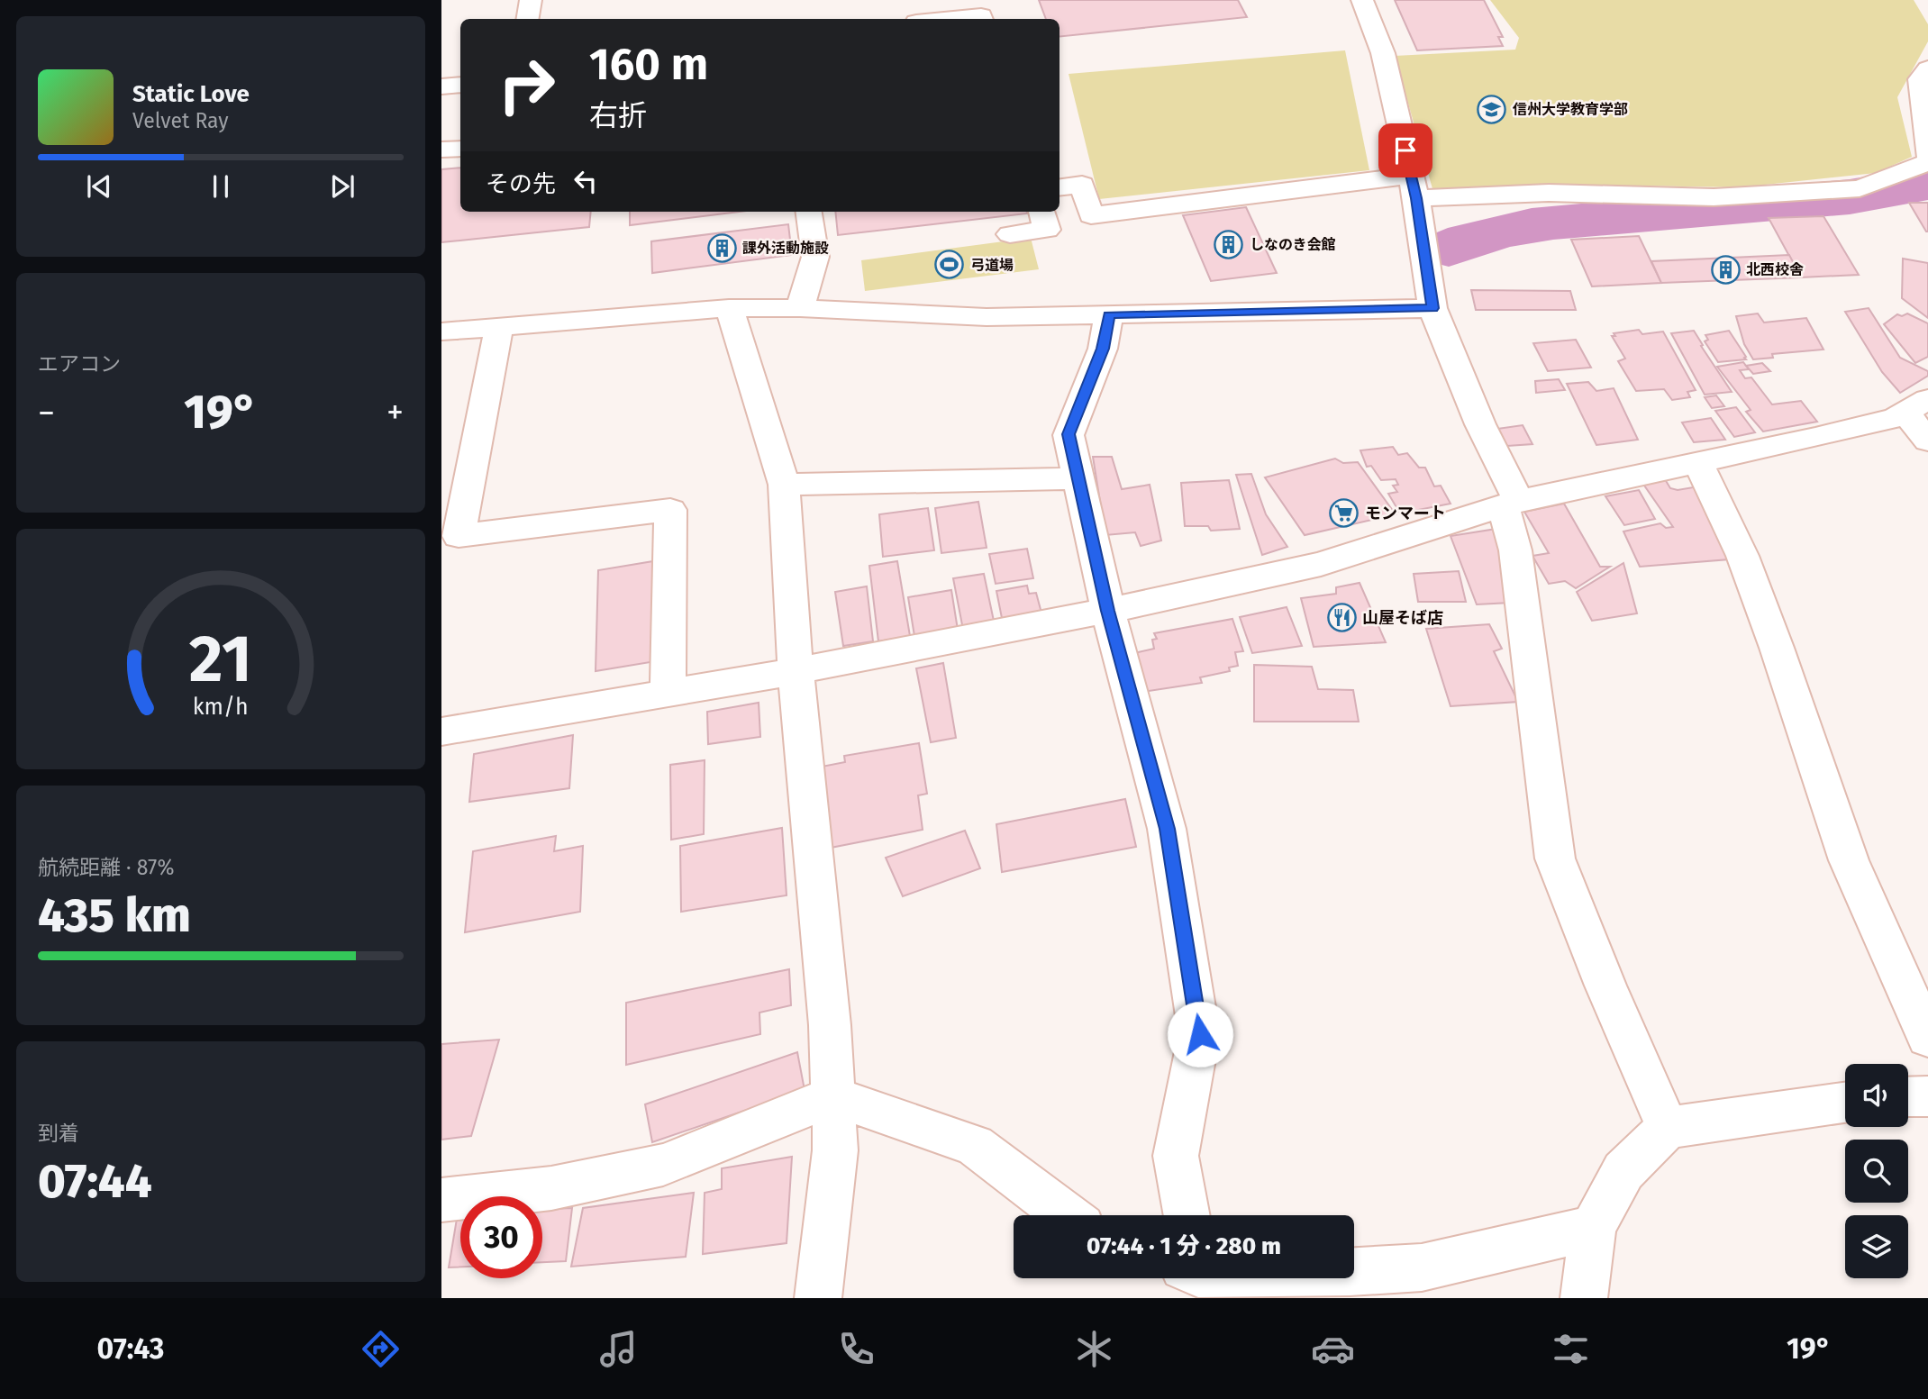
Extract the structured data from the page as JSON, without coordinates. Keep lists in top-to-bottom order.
{
  "places": {
    "school or university": ["信州大学教育学部"],
    "building": ["しなのき会館", "課外活動施設", "北西校舎"],
    "sports": ["弓道場"],
    "supermarket": ["モンマート"],
    "restaurant": ["山屋そば店"]
  },
  "page": {
    "turn": ["160 m", "右折"],
    "song": ["Static Love", "Velvet Ray"],
    "then": "その先",
    "tile": [
      "エアコン",
      ["航続距離 · 87%", "435 km"],
      ["到着", "07:44"]
    ],
    "heat": ["−", "19°", "+"],
    "limit": "30",
    "trip": "07:44 · 1 分 · 280 m",
    "tabs": ["07:43", "19°"],
    "gauge": ["21", "km/h"]
  }
}
